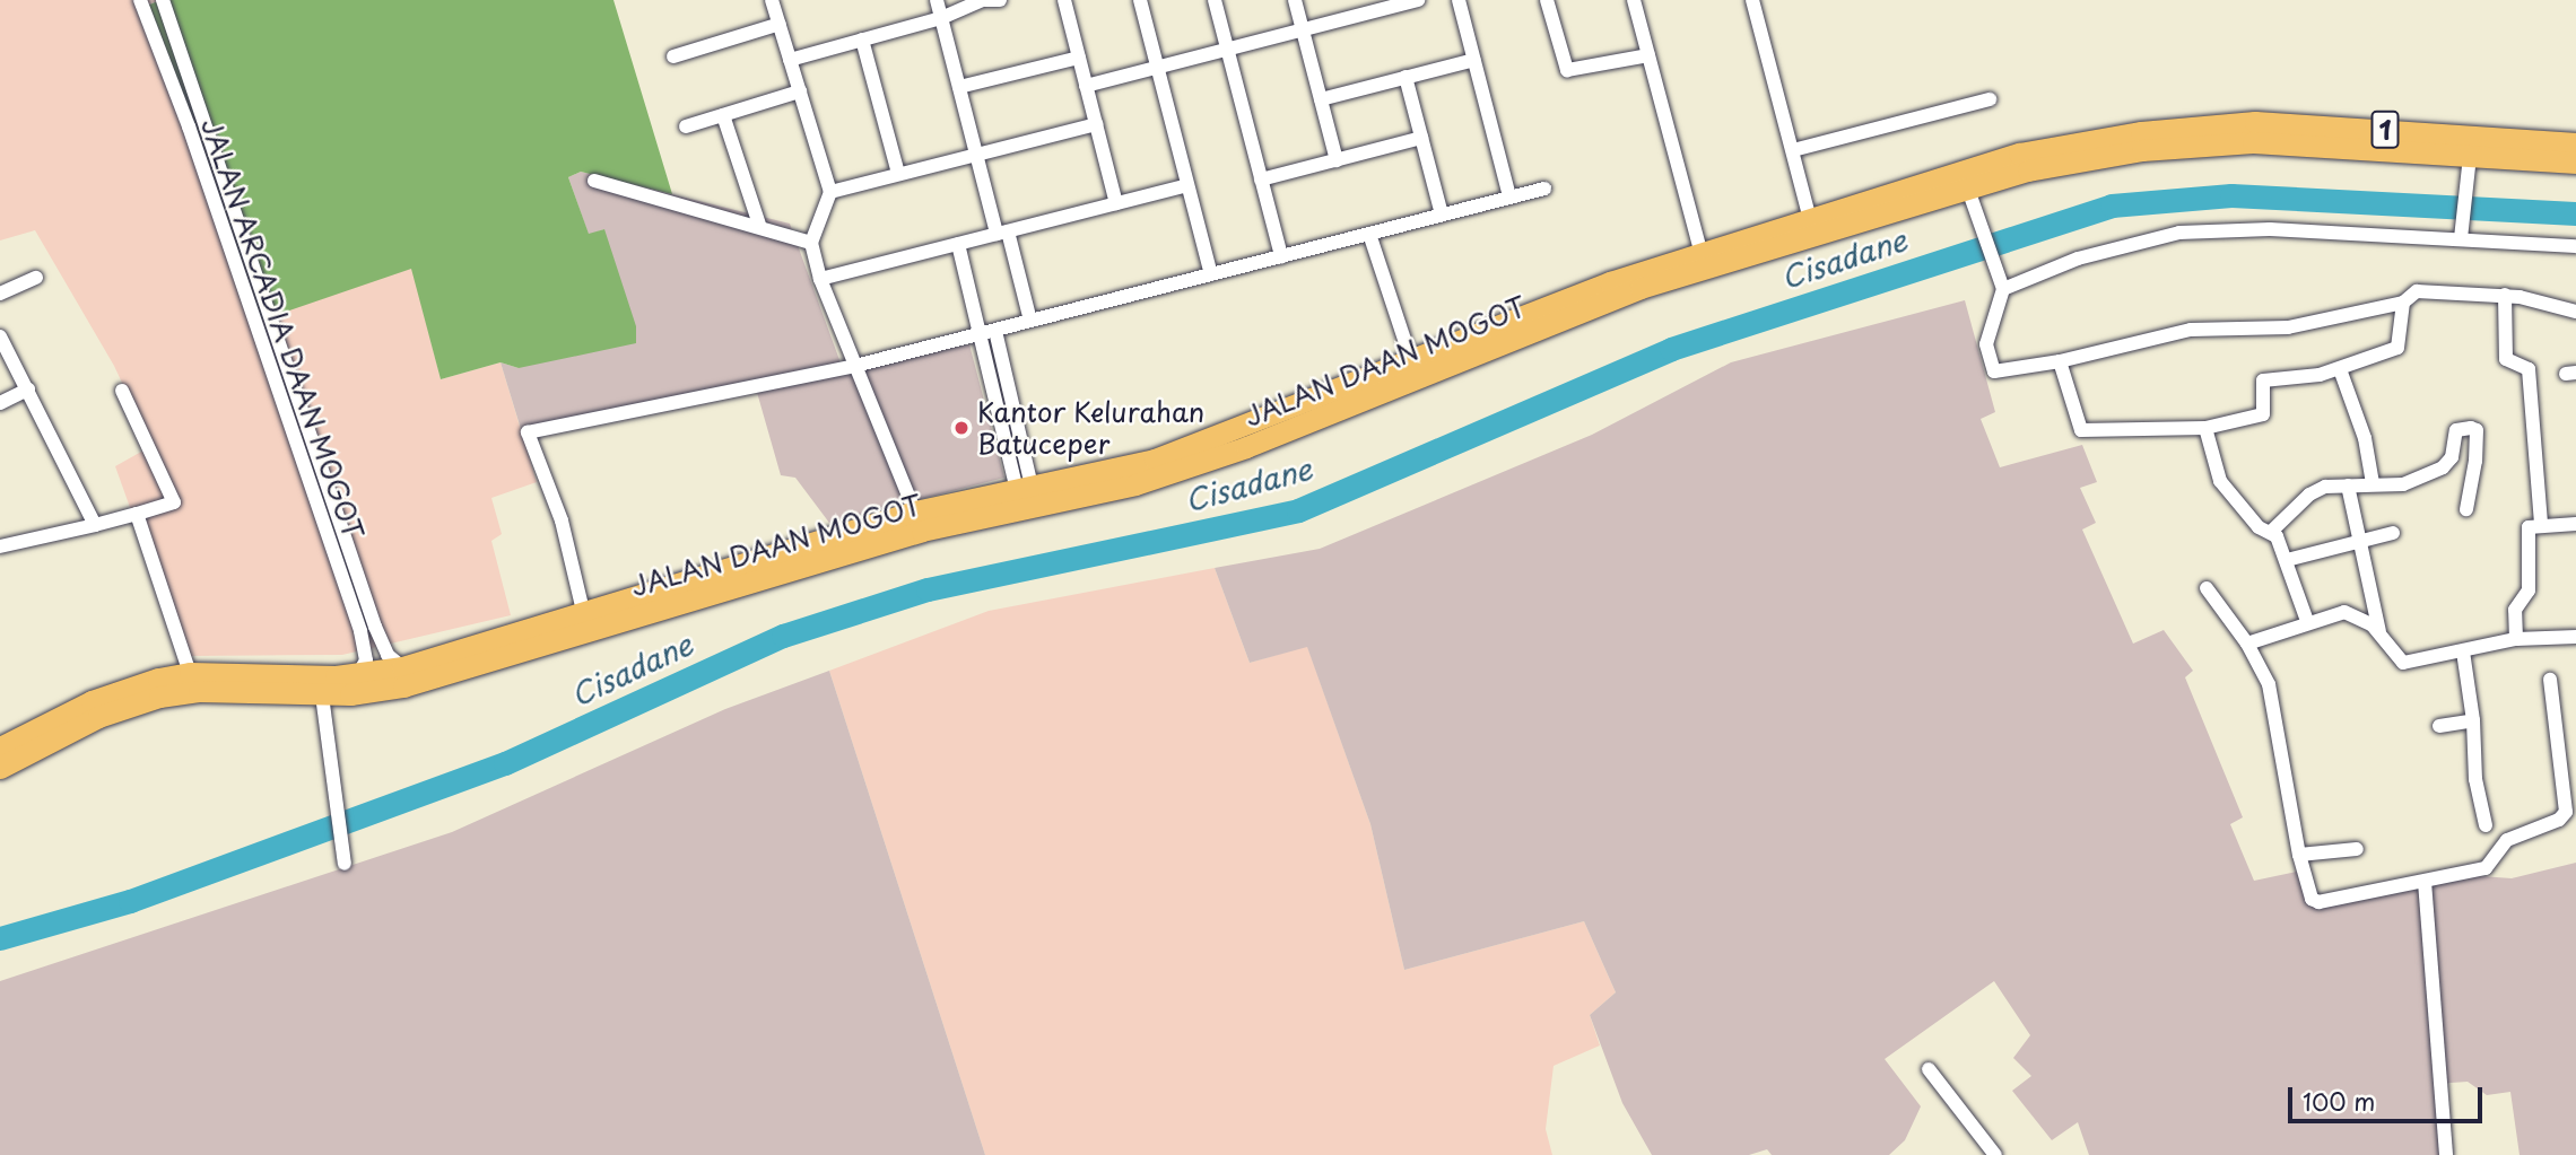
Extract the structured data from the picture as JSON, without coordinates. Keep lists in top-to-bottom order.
{
  "streets": {
    "highway": ["1", "JALAN DAAN MOGOT"],
    "street": ["JALAN ARCADIA DAAN MOGOT"]
  },
  "crossings": [
    ["JALAN ARCADIA DAAN MOGOT", "JALAN DAAN MOGOT"]
  ],
  "water": ["Cisadane"],
  "places": ["Kantor Kelurahan Batuceper"],
  "scale_bar": "100 m"
}
